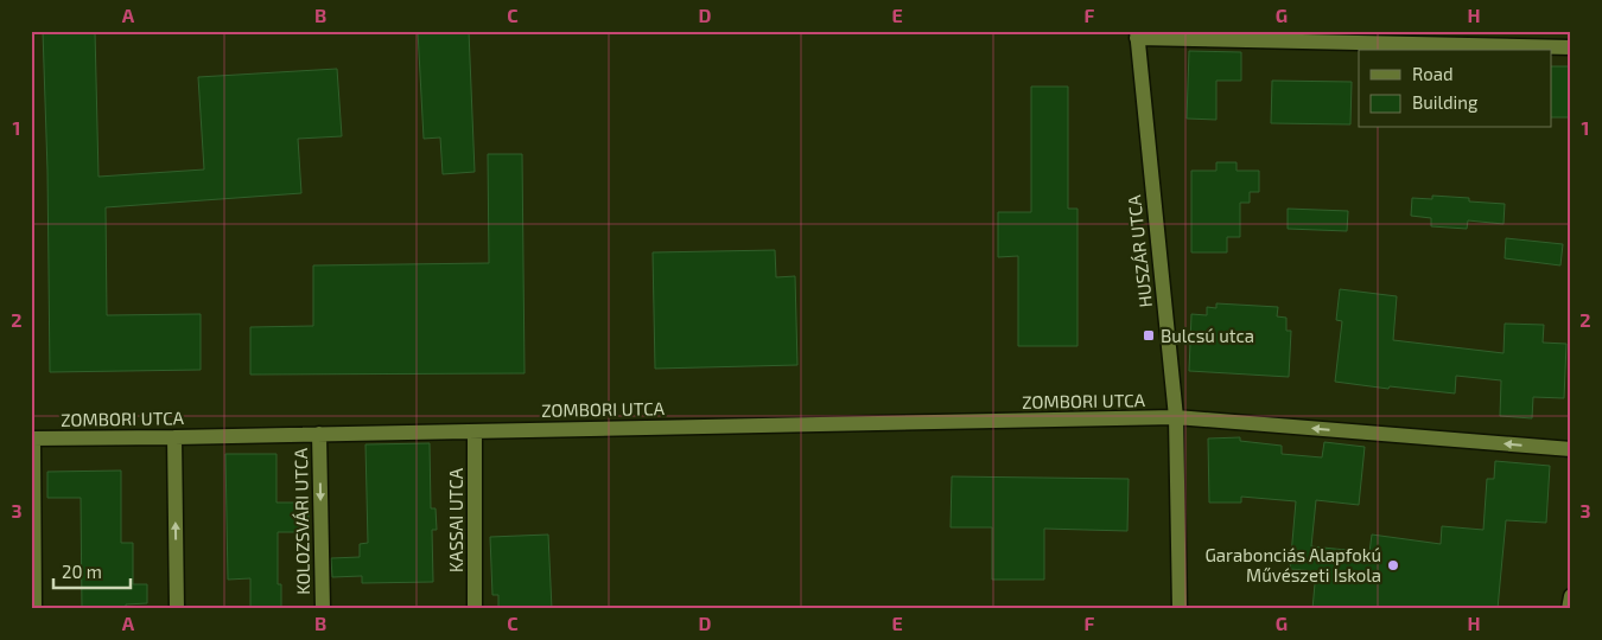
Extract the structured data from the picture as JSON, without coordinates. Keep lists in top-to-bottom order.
{
  "streets": {
    "street": [
      "HUSZÁR UTCA",
      "ZOMBORI UTCA",
      "KASSAI UTCA",
      "KOLOZSVÁRI UTCA"
    ]
  },
  "crossings": [
    ["HUSZÁR UTCA", "ZOMBORI UTCA"],
    ["ZOMBORI UTCA", "KASSAI UTCA"],
    ["ZOMBORI UTCA", "KOLOZSVÁRI UTCA"]
  ],
  "one_way": ["KOLOZSVÁRI UTCA"],
  "places": {
    "transit": ["Bulcsú utca"],
    "other": ["Garabonciás Alapfokú Művészeti Iskola"]
  },
  "legend": ["Road", "Building"],
  "scale_bar": "20 m",
  "grid": {
    "columns": [
      "A",
      "B",
      "C",
      "D",
      "E",
      "F",
      "G",
      "H"
    ],
    "rows": ["1", "2", "3"]
  }
}
